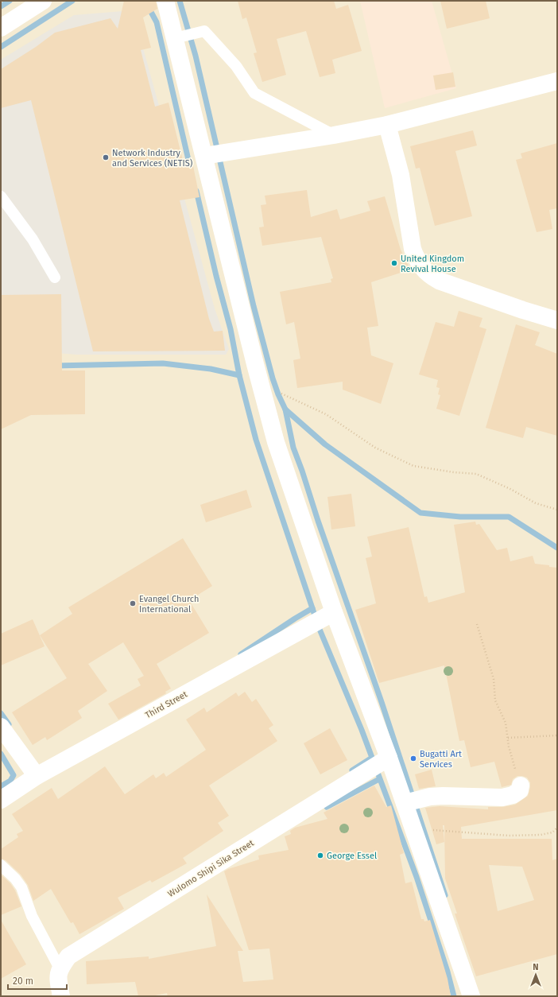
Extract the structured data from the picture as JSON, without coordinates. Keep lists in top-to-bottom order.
{
  "streets": {
    "street": ["Third Street", "Wulomo Shipi Sika Street"]
  },
  "places": [
    "Network Industry and Services (NETIS)",
    "United Kingdom Revival House",
    "Evangel Church International",
    "Bugatti Art Services",
    "George Essel"
  ],
  "scale_bar": "20 m",
  "north": "top"
}
